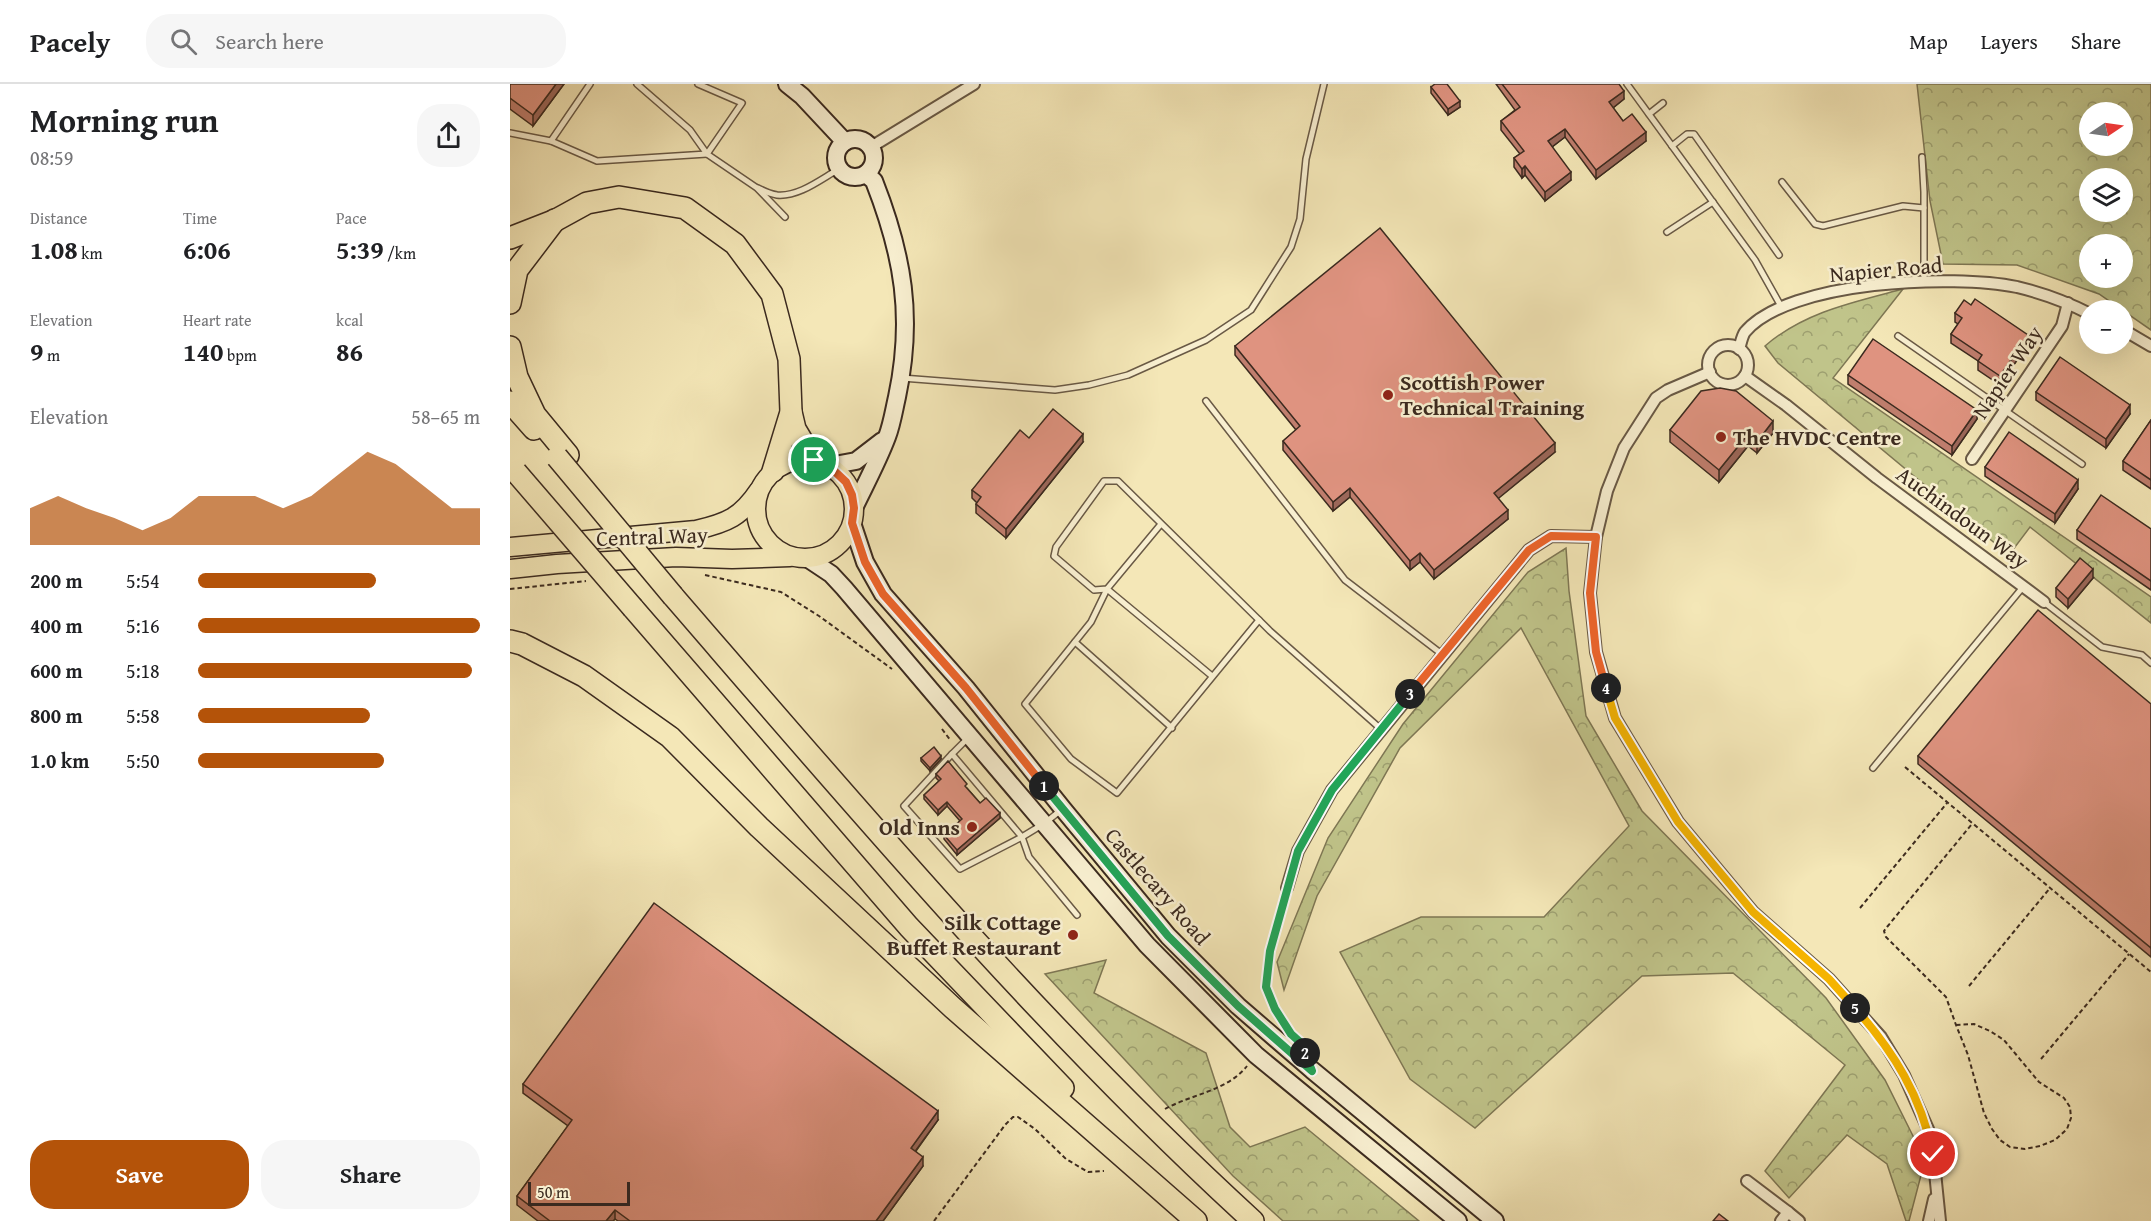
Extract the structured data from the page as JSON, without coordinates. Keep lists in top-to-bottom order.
{
  "streets": {
    "main road": ["Central Way", "Castlecary Road"],
    "street": ["Napier Road", "Napier Way", "Auchindoun Way"]
  },
  "crossings": [
    ["Napier Road", "Napier Way"],
    ["Napier Road", "Auchindoun Way"],
    ["Central Way", "Castlecary Road"]
  ],
  "places": [
    "Scottish Power Technical Training",
    "The HVDC Centre",
    "Old Inns",
    "Silk Cottage Buffet Restaurant"
  ],
  "scale_bar": "50 m",
  "north": "right",
  "page": {
    "header": "Pacely",
    "search": "Search here",
    "nav": ["Map", "Layers", "Share"],
    "heading": ["Morning run", "08:59"],
    "map_buttons": ["+", "−"],
    "stats": [
      ["Distance", "1.08 km"],
      ["Time", "6:06"],
      ["Pace", "5:39 /km"],
      ["Elevation", "9 m"],
      ["Heart rate", "140 bpm"],
      ["kcal", "86"]
    ],
    "chart": ["Elevation", "58–65 m"],
    "list": [
      {
        "name": "200 m",
        "note": "5:54"
      },
      {
        "name": "400 m",
        "note": "5:16"
      },
      {
        "name": "600 m",
        "note": "5:18"
      },
      {
        "name": "800 m",
        "note": "5:58"
      },
      {
        "name": "1.0 km",
        "note": "5:50"
      }
    ],
    "pins": [
      "4",
      "3",
      "1",
      "5",
      "2"
    ],
    "buttons": ["Save", "Share"],
    "scale": "50 m"
  }
}
